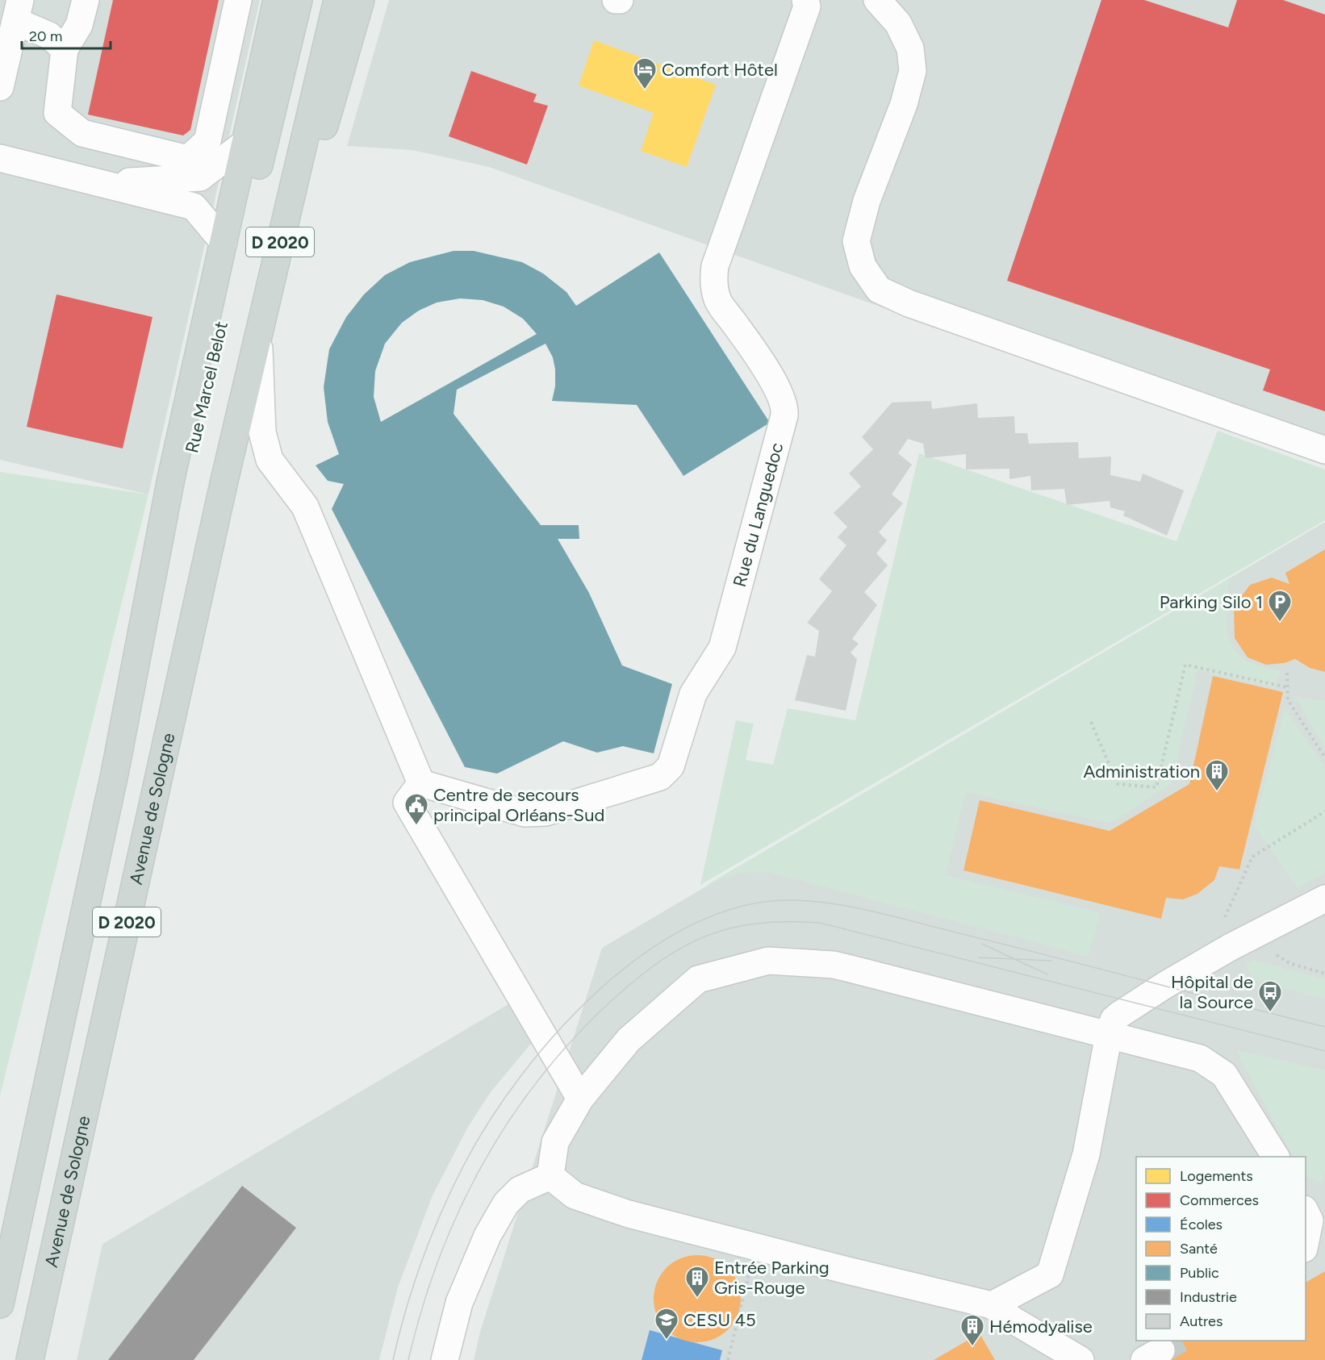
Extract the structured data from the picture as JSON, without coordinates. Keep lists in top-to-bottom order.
{
  "streets": {
    "main road": ["D 2020", "Rue Marcel Belot", "Avenue de Sologne"],
    "street": ["Rue du Languedoc"]
  },
  "crossings": [
    ["D 2020", "Rue Marcel Belot"],
    ["D 2020", "Avenue de Sologne"]
  ],
  "places": {
    "hotel": ["Comfort Hôtel"],
    "parking": ["Parking Silo 1"],
    "building": ["Administration", "Entrée Parking Gris-Rouge", "Hémodyalise"],
    "public building": ["Centre de secours principal Orléans-Sud"],
    "bus stop": ["Hôpital de la Source"],
    "school or university": ["CESU 45"]
  },
  "legend": [
    "Logements",
    "Commerces",
    "Écoles",
    "Santé",
    "Public",
    "Industrie",
    "Autres"
  ],
  "scale_bar": "20 m"
}
